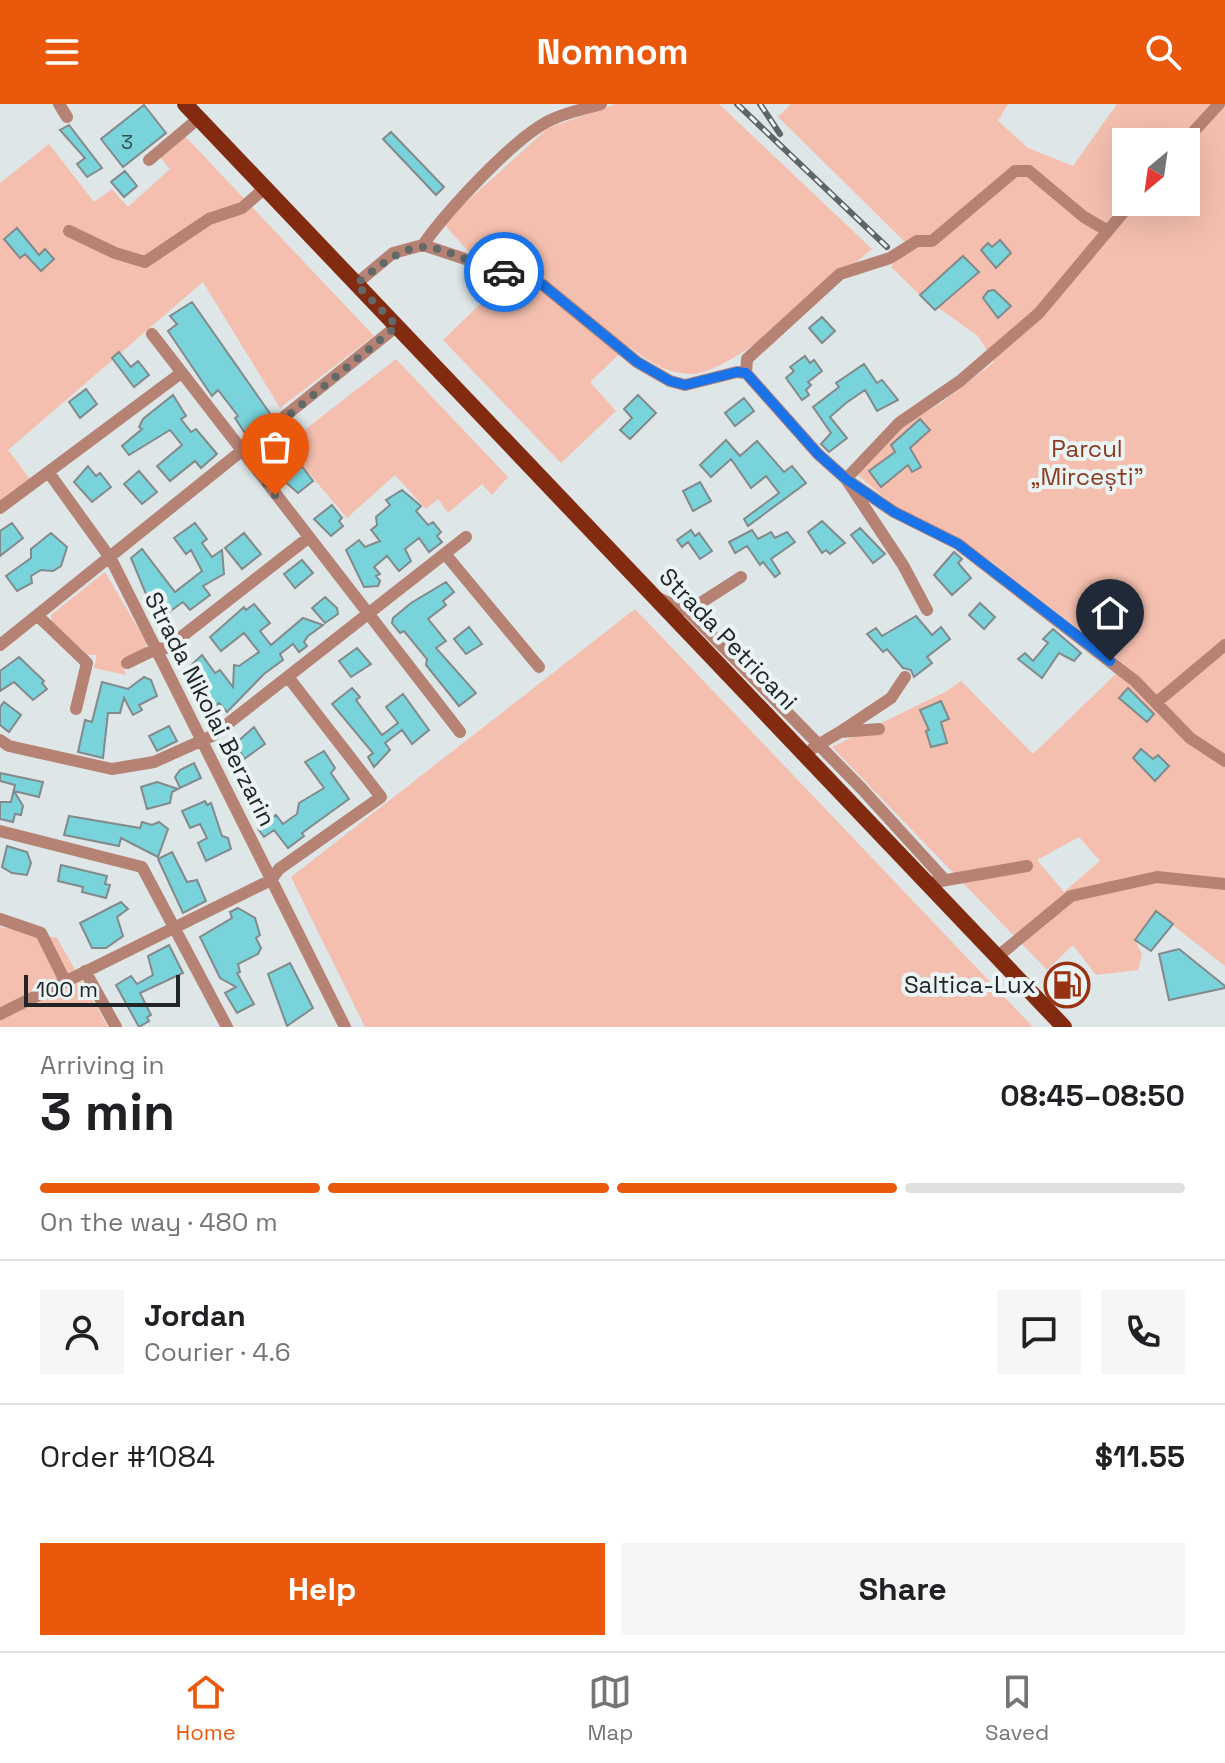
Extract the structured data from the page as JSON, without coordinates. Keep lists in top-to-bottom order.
{
  "streets": {
    "main road": ["Strada Petricani"],
    "street": ["Strada Nikolai Berzarin"]
  },
  "parks": ["Parcul „Mircești”"],
  "places": {
    "fuel station": ["Saltica-Lux"]
  },
  "house_numbers": ["3"],
  "scale_bar": "100 m",
  "north": "bottom left",
  "page": {
    "header": "Nomnom",
    "scale": "100 m",
    "heading": ["3 min", "Arriving in", "08:45–08:50"],
    "panel": [
      "Jordan",
      "Courier · 4.6",
      "Order #1084",
      "$11.55"
    ],
    "bar": "On the way · 480 m",
    "buttons": ["Help", "Share"],
    "tabs": ["Home", "Map", "Saved"]
  }
}
